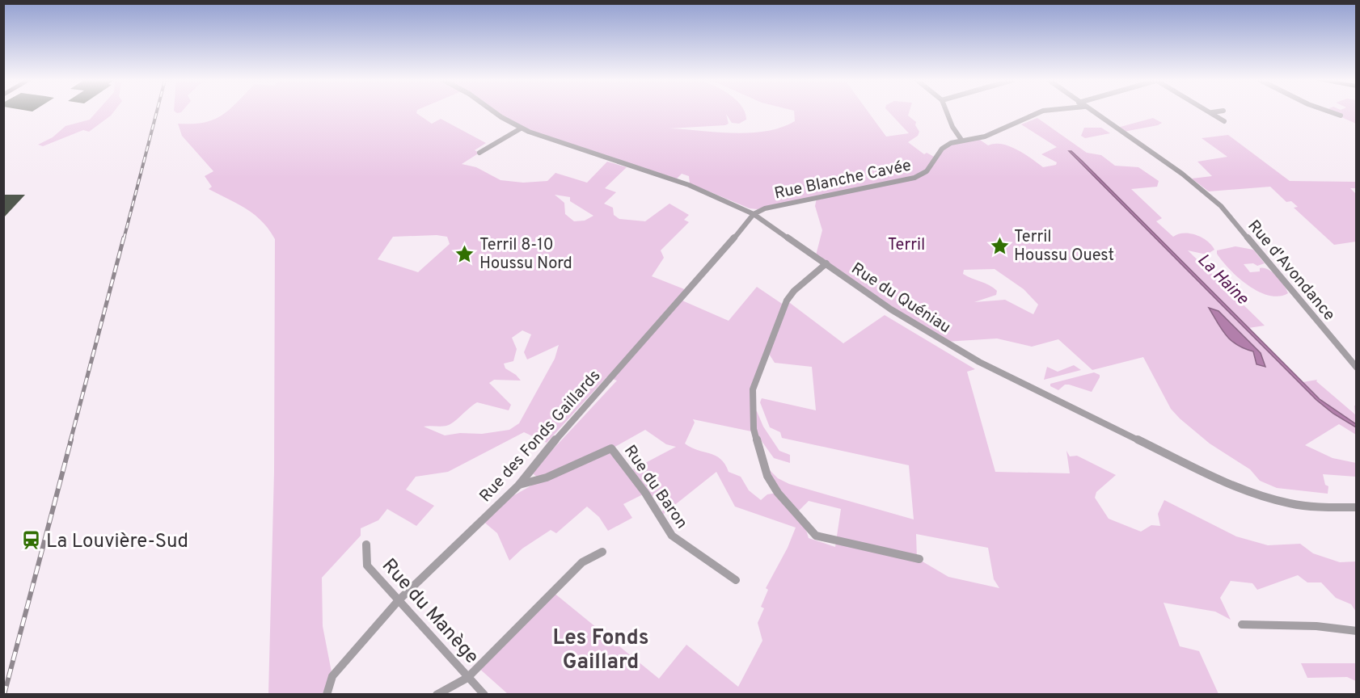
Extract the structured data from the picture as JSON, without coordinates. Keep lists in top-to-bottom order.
{
  "streets": {
    "street": [
      "Rue Blanche Cavée",
      "Rue d'Avondance",
      "Rue du Quéniau",
      "Rue des Fonds Gaillards",
      "Rue du Baron",
      "Rue du Manège"
    ]
  },
  "crossings": [
    ["Rue Blanche Cavée", "Rue du Quéniau"],
    ["Rue Blanche Cavée", "Rue des Fonds Gaillards"],
    ["Rue du Quéniau", "Rue des Fonds Gaillards"],
    ["Rue des Fonds Gaillards", "Rue du Baron"],
    ["Rue des Fonds Gaillards", "Rue du Manège"]
  ],
  "districts": ["Les Fonds Gaillard"],
  "water": ["La Haine"],
  "parks": ["Terril"],
  "places": {
    "place": ["Terril Houssu Ouest", "Terril 8-10 Houssu Nord"],
    "station": ["La Louvière-Sud"]
  }
}
